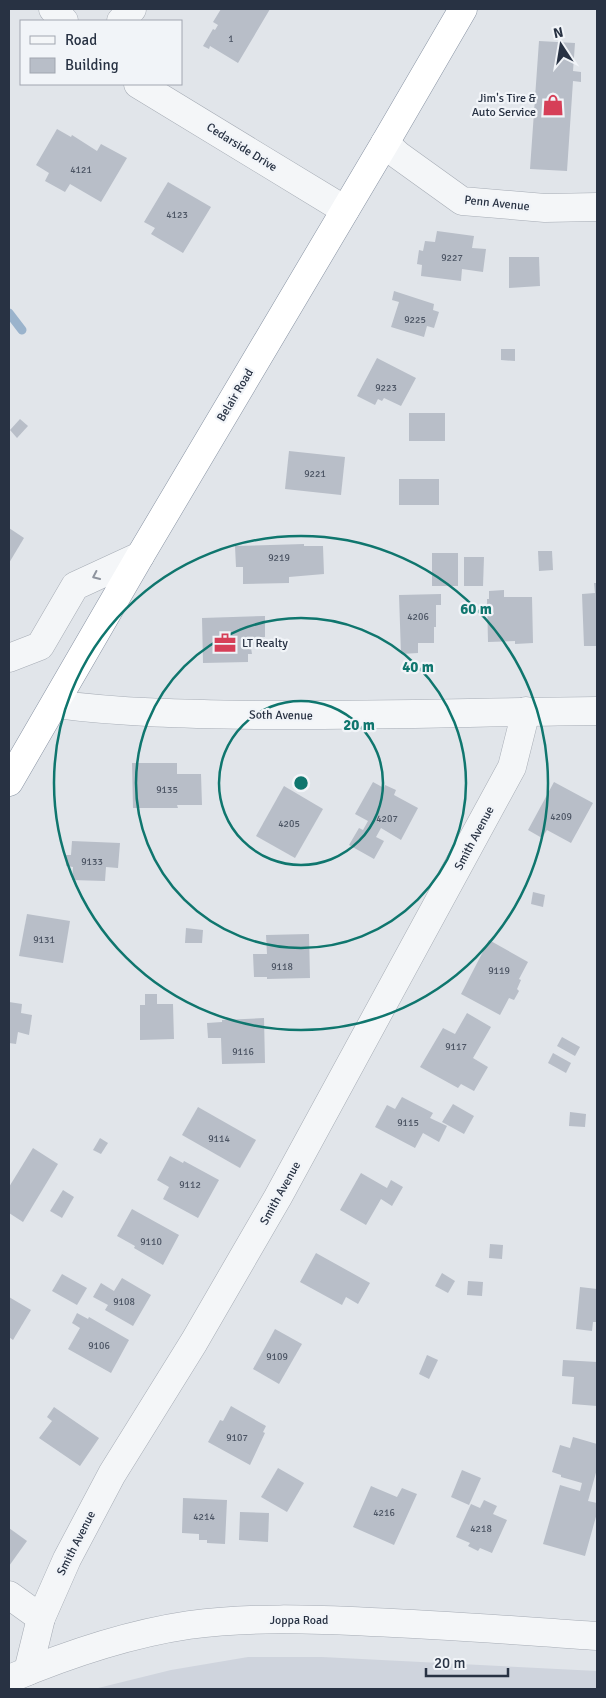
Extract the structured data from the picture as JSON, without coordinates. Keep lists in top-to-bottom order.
{
  "streets": {
    "highway": ["Belair Road"],
    "street": [
      "Cedarside Drive",
      "Penn Avenue",
      "Soth Avenue",
      "Smith Avenue",
      "Joppa Road"
    ]
  },
  "crossings": [
    ["Cedarside Drive", "Belair Road"],
    ["Penn Avenue", "Belair Road"],
    ["Belair Road", "Soth Avenue"],
    ["Soth Avenue", "Smith Avenue"],
    ["Smith Avenue", "Joppa Road"]
  ],
  "places": {
    "shop": ["Jim's Tire & Auto Service"],
    "office": ["LT Realty"]
  },
  "house_numbers": [
    "1",
    "4121",
    "4123",
    "9227",
    "9225",
    "9223",
    "9221",
    "9219",
    "4206",
    "9135",
    "4209",
    "4207",
    "4205",
    "9133",
    "9131",
    "9118",
    "9119",
    "9117",
    "9116",
    "9115",
    "9114",
    "9112",
    "9110",
    "9108",
    "9106",
    "9109",
    "9107",
    "4216",
    "4214",
    "4218"
  ],
  "legend": ["Road", "Building"],
  "scale_bar": "20 m",
  "north": "top",
  "rings": ["60 m", "40 m", "20 m"]
}
